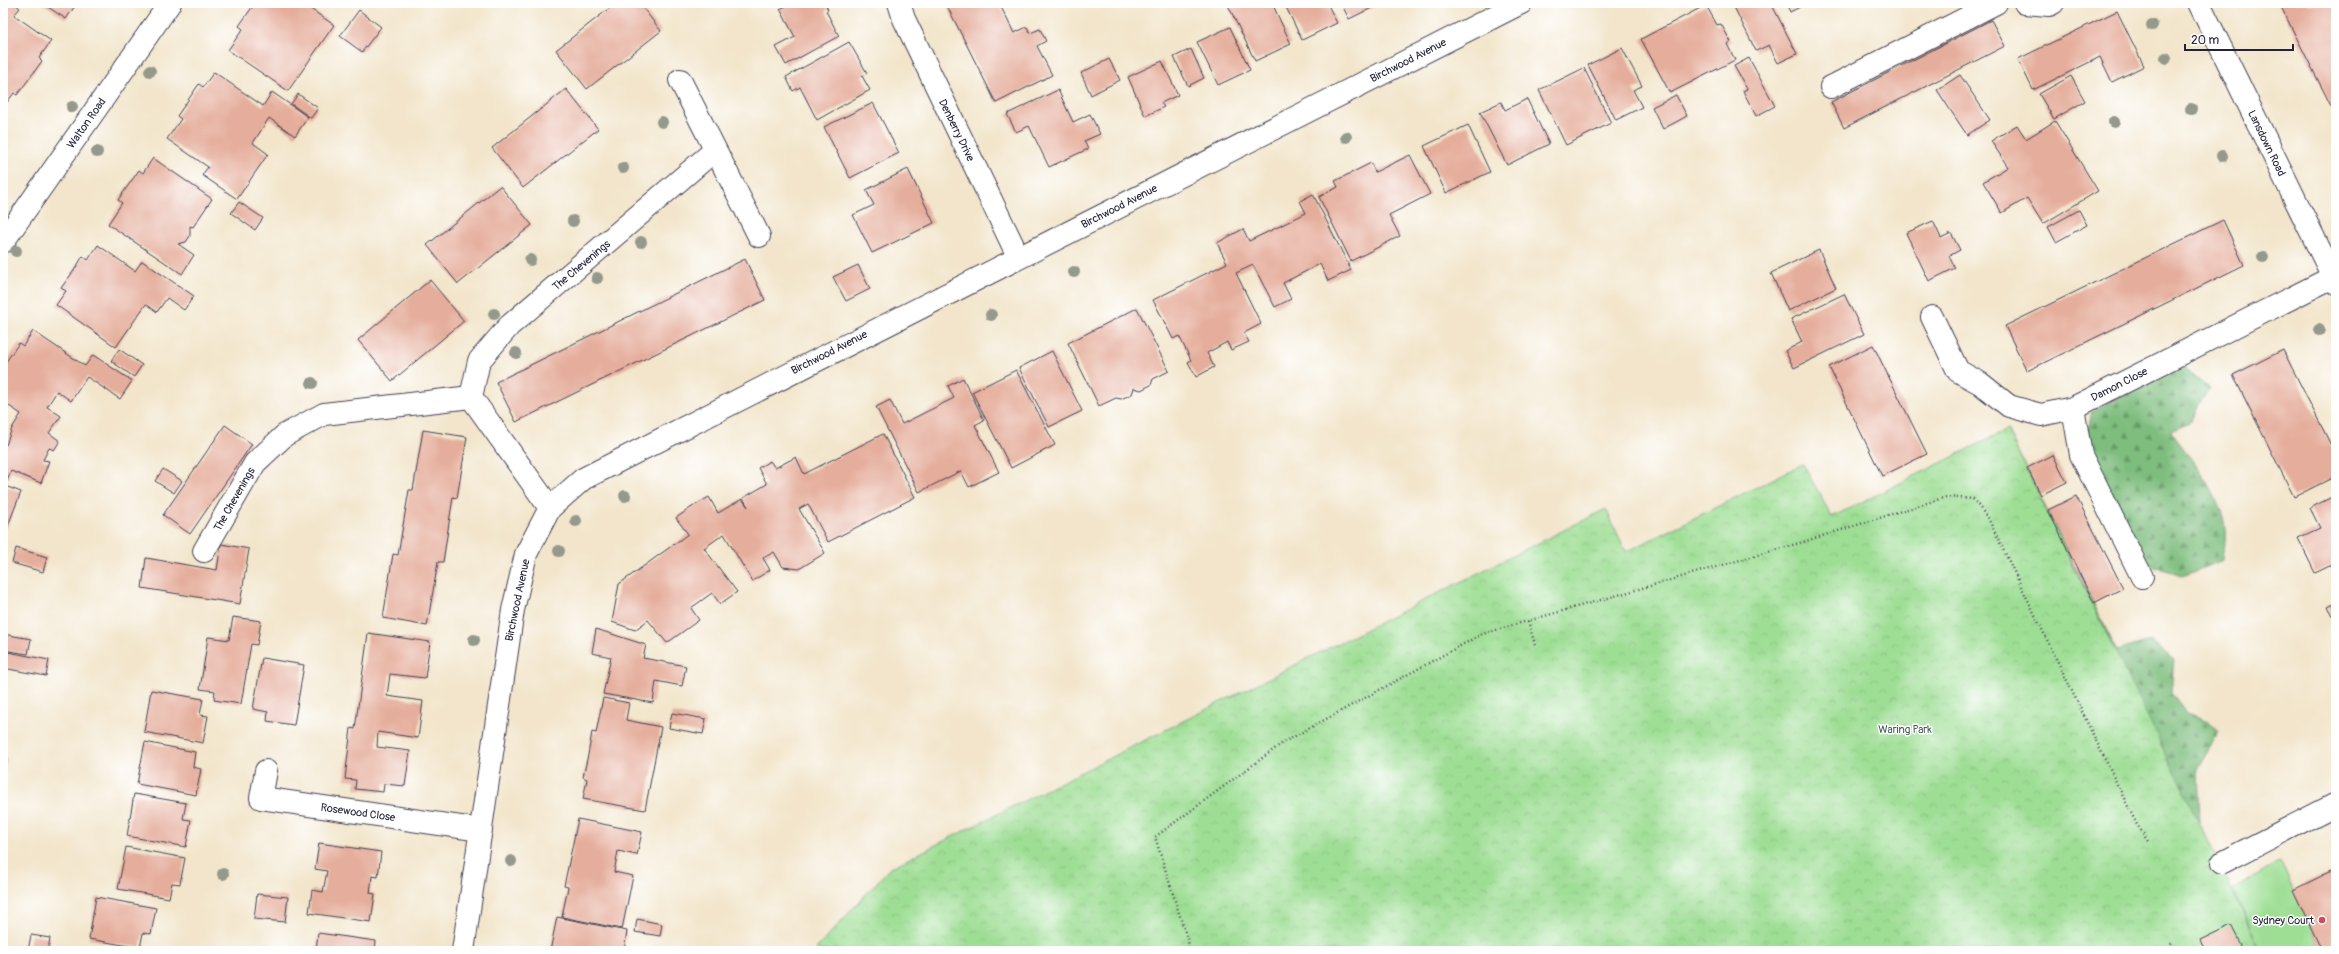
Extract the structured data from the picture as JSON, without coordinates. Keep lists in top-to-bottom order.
{
  "streets": {
    "street": [
      "Birchwood Avenue",
      "Walton Road",
      "Denberry Drive",
      "Lansdown Road",
      "The Chevenings",
      "Damon Close",
      "Rosewood Close"
    ]
  },
  "crossings": [
    ["Birchwood Avenue", "Denberry Drive"],
    ["Birchwood Avenue", "Rosewood Close"],
    ["Lansdown Road", "Damon Close"]
  ],
  "parks": ["Waring Park"],
  "places": ["Sydney Court"],
  "scale_bar": "20 m"
}
